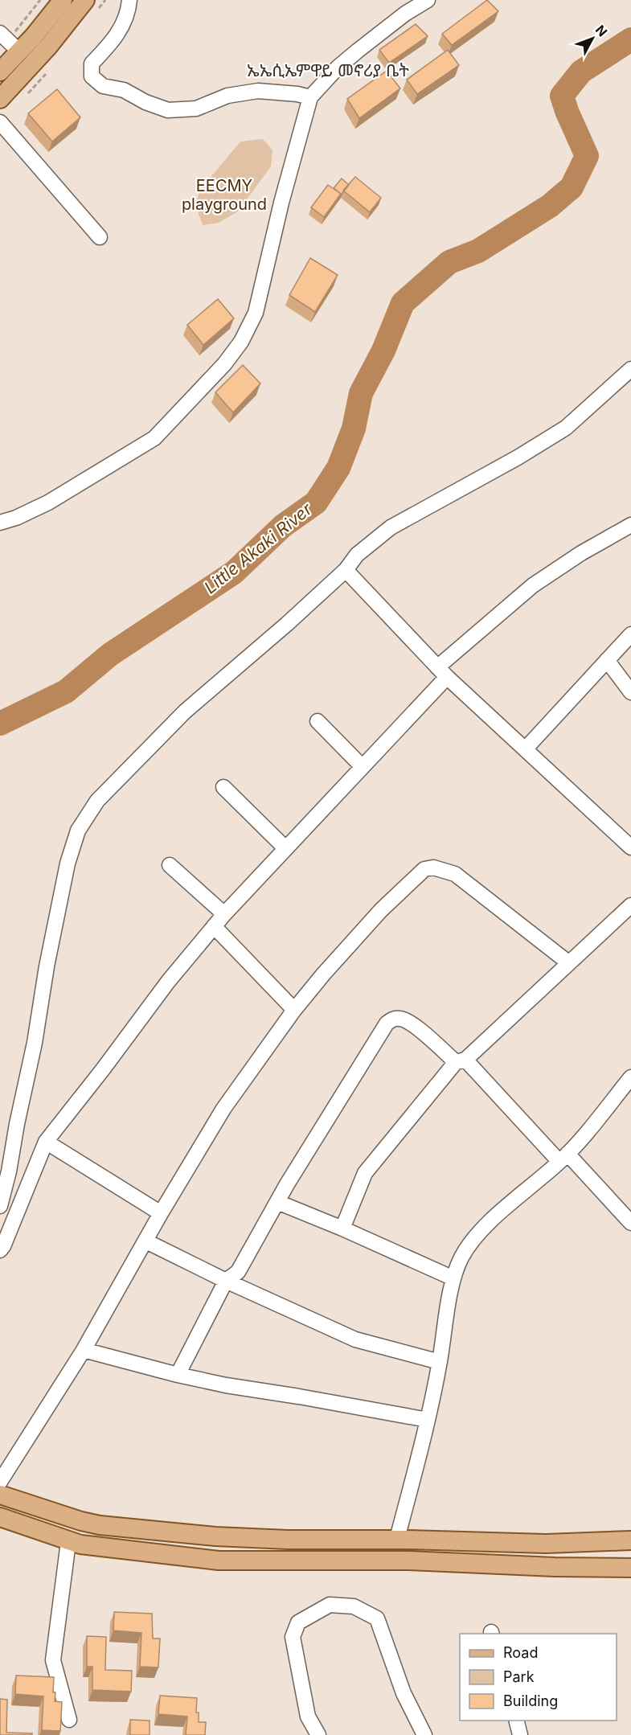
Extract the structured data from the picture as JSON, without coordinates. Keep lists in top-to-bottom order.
{
  "districts": ["ኤኤሲኤምዋይ መኖሪያ ቤት"],
  "water": ["Little Akaki River"],
  "parks": ["EECMY playground"],
  "legend": ["Road", "Park", "Building"],
  "north": "top right"
}
